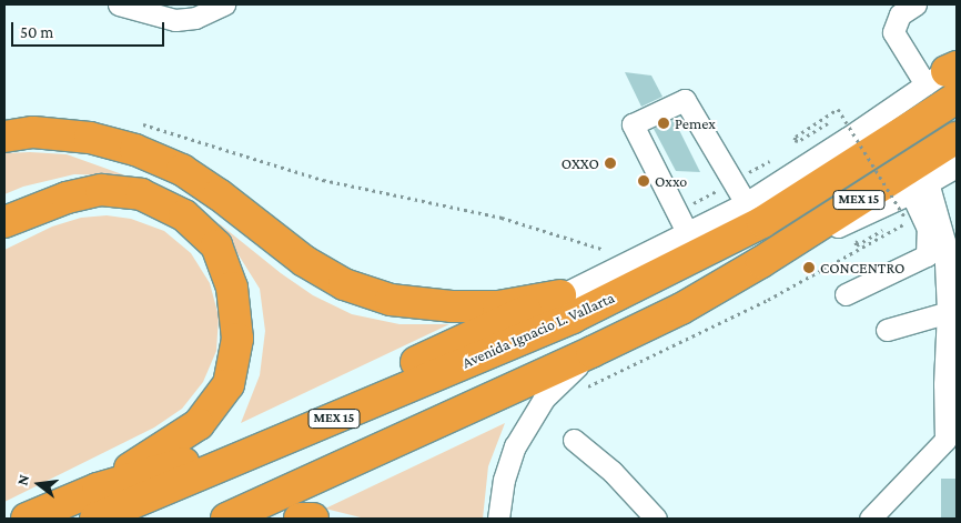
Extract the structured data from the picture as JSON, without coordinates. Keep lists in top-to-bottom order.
{
  "streets": {
    "highway": ["MEX 15", "Avenida Ignacio L. Vallarta"]
  },
  "places": [
    "Pemex",
    "OXXO",
    "Oxxo",
    "CONCENTRO"
  ],
  "scale_bar": "50 m",
  "north": "left"
}
